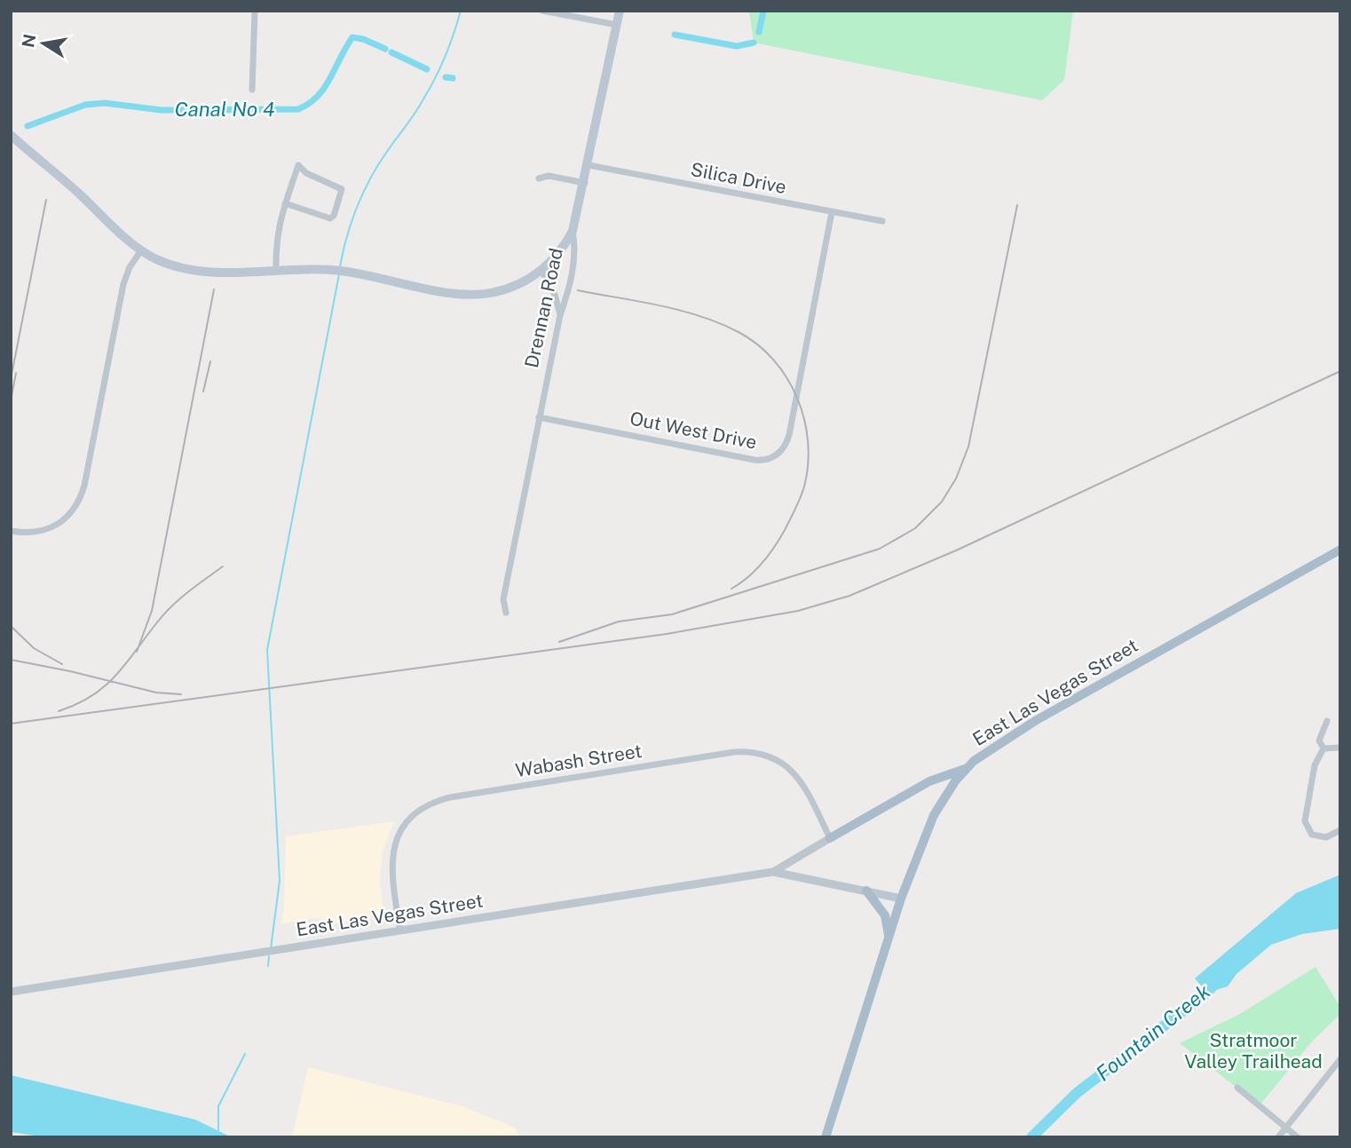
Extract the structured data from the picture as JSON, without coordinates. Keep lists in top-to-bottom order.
{
  "streets": {
    "main road": ["Drennan Road", "East Las Vegas Street"],
    "street": ["Silica Drive", "Out West Drive", "Wabash Street"]
  },
  "crossings": [
    ["Silica Drive", "Drennan Road"],
    ["Silica Drive", "Out West Drive"],
    ["Drennan Road", "Out West Drive"],
    ["East Las Vegas Street", "Wabash Street"]
  ],
  "water": ["Canal No 4", "Fountain Creek"],
  "parks": ["Stratmoor Valley Trailhead"],
  "north": "left"
}
